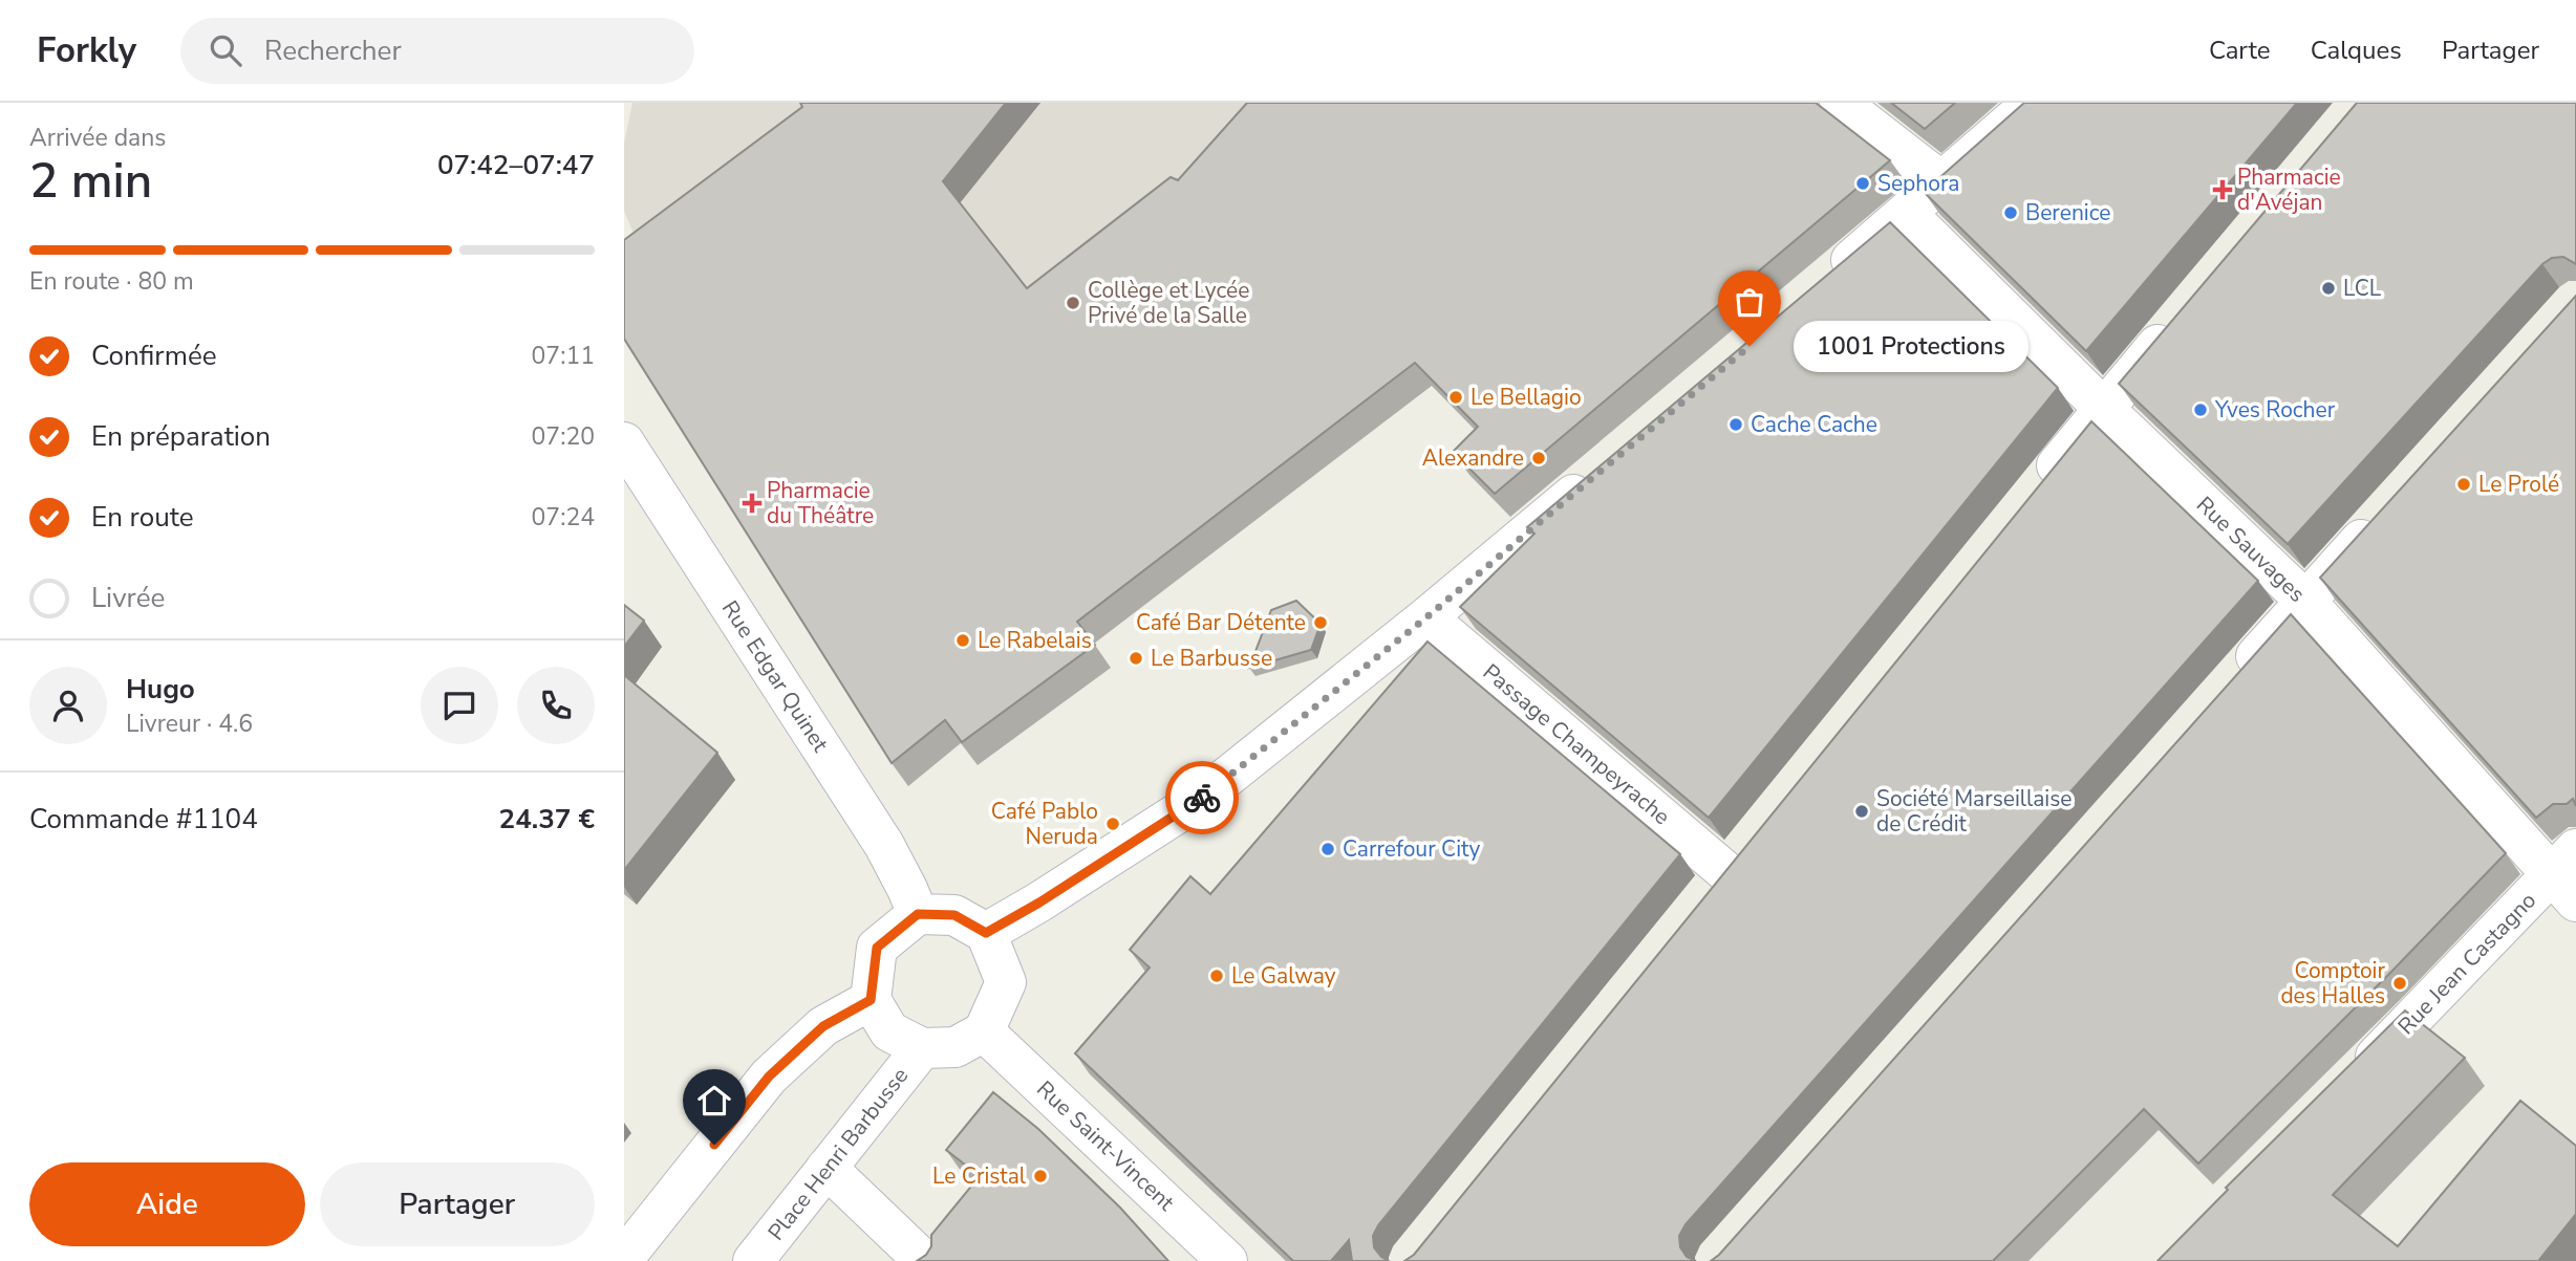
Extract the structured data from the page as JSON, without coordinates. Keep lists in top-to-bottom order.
{
  "streets": {
    "street": [
      "Rue Sauvages",
      "Rue Edgar Quinet",
      "Passage Champeyrache",
      "Rue Jean Castagno",
      "Rue Saint-Vincent",
      "Place Henri Barbusse"
    ]
  },
  "crossings": [
    ["Rue Sauvages", "Rue Jean Castagno"],
    ["Rue Edgar Quinet", "Rue Saint-Vincent"],
    ["Rue Edgar Quinet", "Place Henri Barbusse"],
    ["Rue Saint-Vincent", "Place Henri Barbusse"]
  ],
  "places": {
    "other": [
      "Sephora",
      "Berenice",
      "LCL",
      "Collège et Lycée Privé de la Salle",
      "1001 Protections",
      "Le Bellagio",
      "Yves Rocher",
      "Cache Cache",
      "Alexandre",
      "Le Prolé",
      "Café Bar Détente",
      "Le Rabelais",
      "Le Barbusse",
      "Société Marseillaise de Crédit",
      "Café Pablo Neruda",
      "Carrefour City",
      "Le Galway",
      "Comptoir des Halles",
      "Le Cristal"
    ],
    "health": ["Pharmacie d'Avéjan", "Pharmacie du Théâtre"]
  },
  "page": {
    "header": "Forkly",
    "search": "Rechercher",
    "nav": ["Carte", "Calques", "Partager"],
    "heading": ["2 min", "Arrivée dans", "07:42–07:47"],
    "panel": [
      "Hugo",
      "Livreur · 4.6",
      "Commande #1104",
      "24.37 €"
    ],
    "bar": "En route · 80 m",
    "list": [
      ["Confirmée", "07:11"],
      ["En préparation", "07:20"],
      ["En route", "07:24"],
      "Livrée"
    ],
    "bubble": "1001 Protections",
    "buttons": ["Aide", "Partager"]
  }
}
